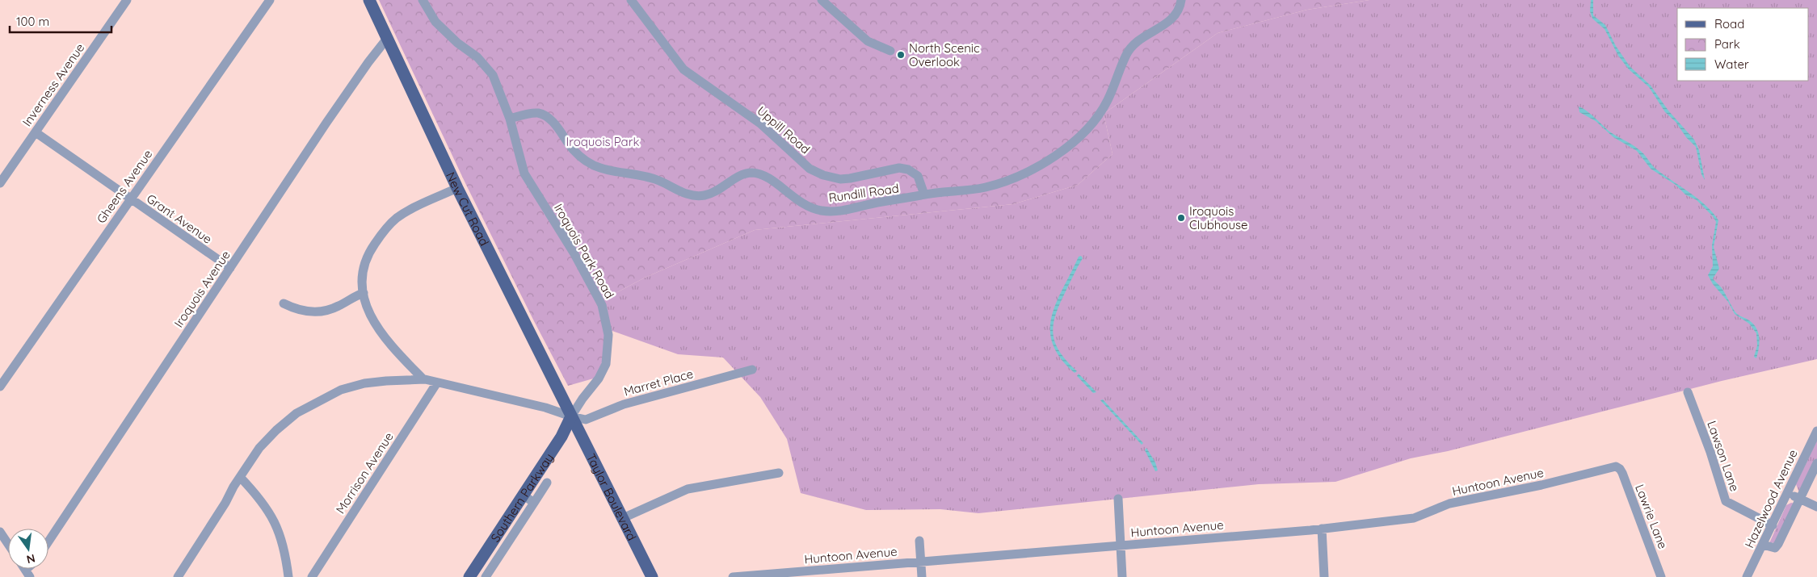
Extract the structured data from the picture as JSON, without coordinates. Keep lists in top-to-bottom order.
{
  "streets": {
    "main road": ["New Cut Road", "Southern Parkway", "Taylor Boulevard"],
    "street": [
      "Inverness Avenue",
      "Uppill Road",
      "Gheens Avenue",
      "Rundill Road",
      "Grant Avenue",
      "Iroquois Park Road",
      "Iroquois Avenue",
      "Marret Place",
      "Lawson Lane",
      "Morrison Avenue",
      "Huntoon Avenue",
      "Hazelwood Avenue",
      "Lawrie Lane"
    ]
  },
  "crossings": [
    ["Inverness Avenue", "Grant Avenue"],
    ["Uppill Road", "Rundill Road"],
    ["Gheens Avenue", "Grant Avenue"],
    ["Rundill Road", "Iroquois Park Road"],
    ["New Cut Road", "Iroquois Park Road"],
    ["New Cut Road", "Iroquois Avenue"],
    ["New Cut Road", "Marret Place"],
    ["New Cut Road", "Southern Parkway"],
    ["New Cut Road", "Taylor Boulevard"],
    ["Grant Avenue", "Iroquois Avenue"],
    ["Iroquois Park Road", "Marret Place"],
    ["Iroquois Park Road", "Southern Parkway"],
    ["Iroquois Park Road", "Taylor Boulevard"],
    ["Marret Place", "Morrison Avenue"],
    ["Marret Place", "Southern Parkway"],
    ["Marret Place", "Taylor Boulevard"],
    ["Lawson Lane", "Hazelwood Avenue"],
    ["Huntoon Avenue", "Lawrie Lane"],
    ["Southern Parkway", "Taylor Boulevard"]
  ],
  "parks": ["Iroquois Park"],
  "places": ["North Scenic Overlook", "Iroquois Clubhouse"],
  "legend": ["Road", "Park", "Water"],
  "scale_bar": "100 m",
  "north": "bottom"
}
